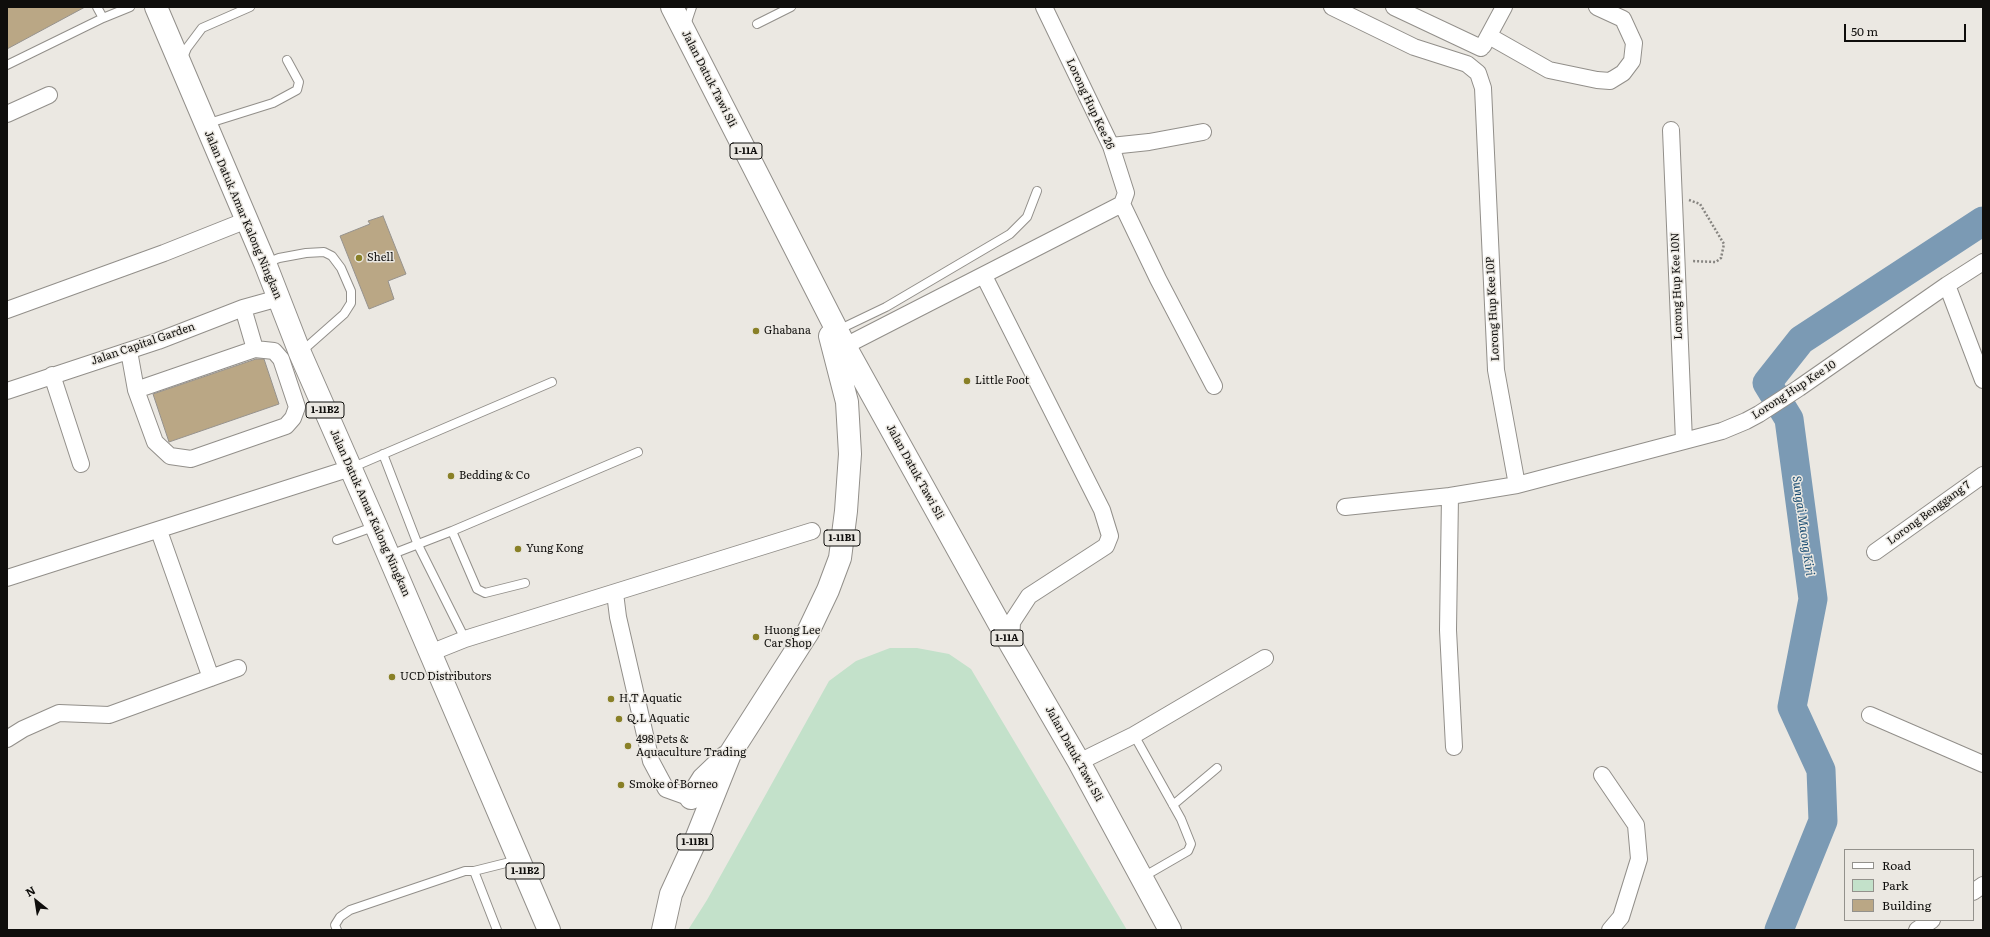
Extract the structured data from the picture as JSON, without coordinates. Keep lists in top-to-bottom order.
{
  "streets": {
    "highway": [
      "Jalan Datuk Tawi Sli",
      "1-11A",
      "Jalan Datuk Amar Kalong Ningkan",
      "1-11B2",
      "1-11B1"
    ],
    "street": [
      "Lorong Hup Kee 26",
      "Lorong Hup Kee 10N",
      "Lorong Hup Kee 10P",
      "Jalan Capital Garden",
      "Lorong Hup Kee 10",
      "Lorong Benggang 7"
    ]
  },
  "crossings": [
    ["Jalan Datuk Tawi Sli", "1-11B1"],
    ["Jalan Datuk Amar Kalong Ningkan", "Jalan Capital Garden"],
    ["Lorong Hup Kee 10N", "Lorong Hup Kee 10"],
    ["Lorong Hup Kee 10P", "Lorong Hup Kee 10"]
  ],
  "water": ["Sungai Maong Kiri"],
  "places": [
    "Shell",
    "Ghabana",
    "Little Foot",
    "Bedding & Co",
    "Yung Kong",
    "Huong Lee Car Shop",
    "UCD Distributors",
    "H.T Aquatic",
    "Q.L Aquatic",
    "498 Pets & Aquaculture Trading",
    "Smoke of Borneo"
  ],
  "legend": ["Road", "Park", "Building"],
  "scale_bar": "50 m",
  "north": "top left"
}
